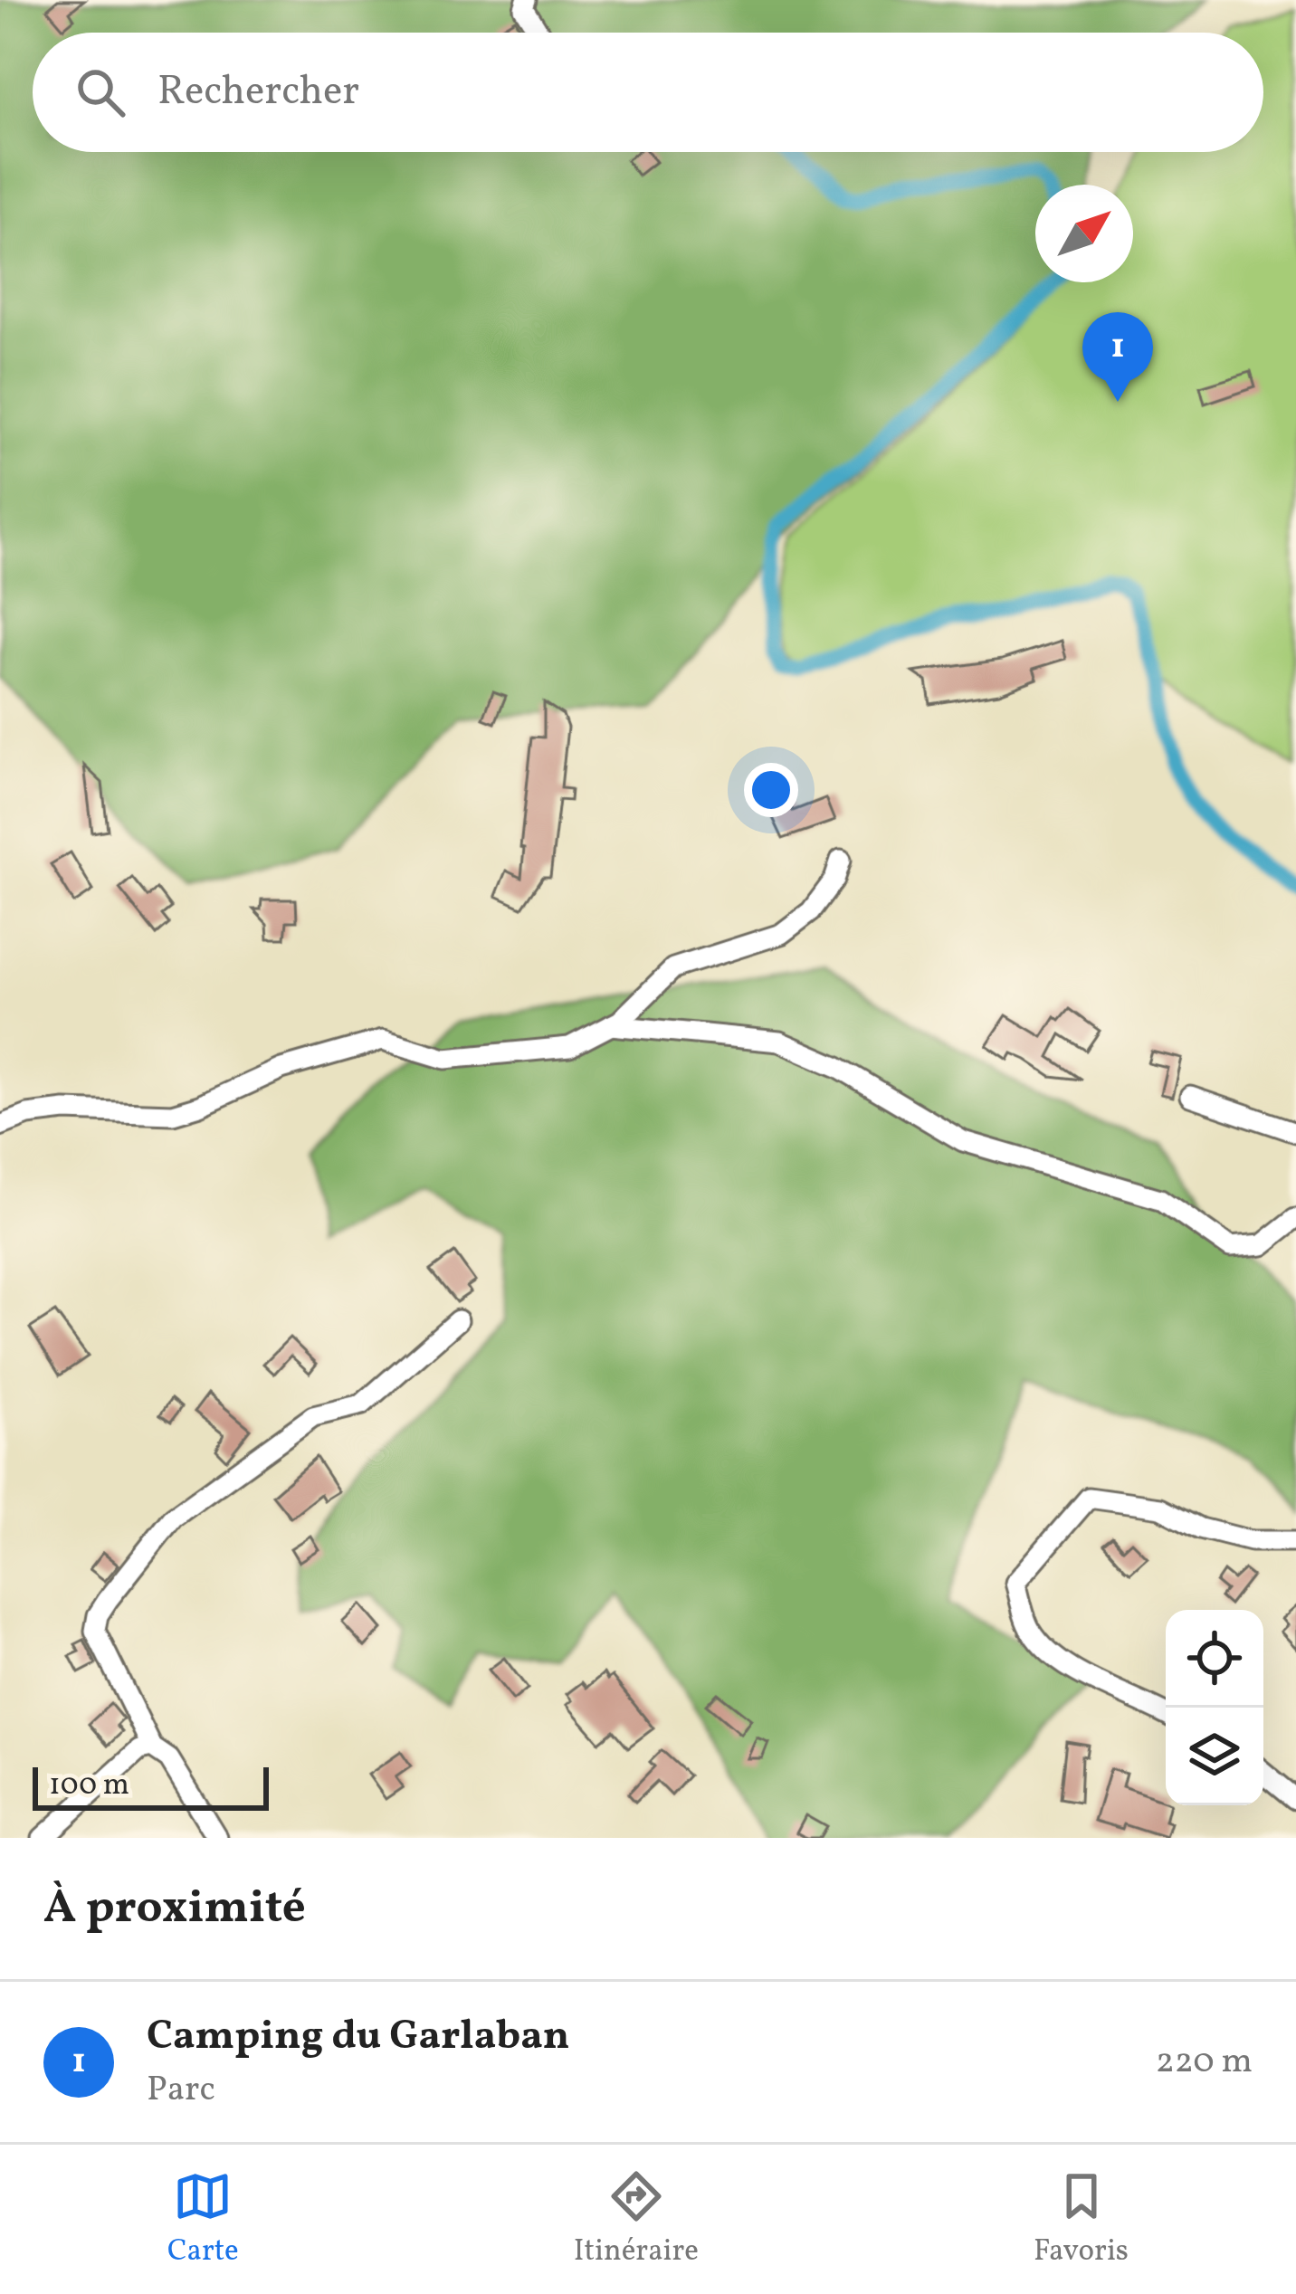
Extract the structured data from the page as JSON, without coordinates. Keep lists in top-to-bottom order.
{
  "scale_bar": "100 m",
  "north": "top right",
  "page": {
    "search": "Rechercher",
    "pins": "1",
    "scale": "100 m",
    "heading": "À proximité",
    "list": [
      {
        "mark": "1",
        "name": "Camping du Garlaban",
        "note": "Parc",
        "value": "220 m"
      }
    ],
    "nav": ["Carte", "Itinéraire", "Favoris"]
  }
}
